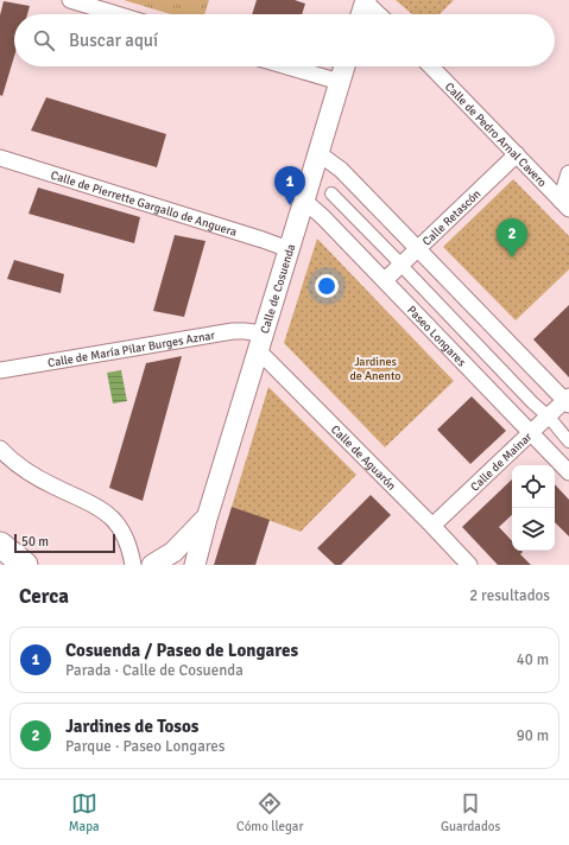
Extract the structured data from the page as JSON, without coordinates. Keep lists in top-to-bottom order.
{
  "streets": {
    "street": [
      "Calle de Pedro Arnal Cavero",
      "Calle de Pierrette Gargallo de Anguera",
      "Calle Retascón",
      "Calle de Cosuenda",
      "Paseo Longares",
      "Calle de María Pilar Burges Aznar",
      "Calle de Aguarón",
      "Calle de Mainar"
    ]
  },
  "crossings": [
    ["Calle de Pedro Arnal Cavero", "Calle Retascón"],
    ["Calle de Pierrette Gargallo de Anguera", "Calle de Cosuenda"],
    ["Calle Retascón", "Paseo Longares"],
    ["Calle de Cosuenda", "Paseo Longares"],
    ["Calle de Cosuenda", "Calle de María Pilar Burges Aznar"],
    ["Calle de Cosuenda", "Calle de Aguarón"],
    ["Paseo Longares", "Calle de Mainar"],
    ["Calle de María Pilar Burges Aznar", "Calle de Aguarón"],
    ["Calle de Aguarón", "Calle de Mainar"]
  ],
  "parks": ["Jardines de Anento"],
  "scale_bar": "50 m",
  "page": {
    "search": "Buscar aquí",
    "pins": ["1", "2"],
    "scale": "50 m",
    "heading": ["Cerca", "2 resultados"],
    "list": [
      {
        "mark": "1",
        "name": "Cosuenda / Paseo de Longares",
        "note": "Parada · Calle de Cosuenda",
        "value": "40 m"
      },
      {
        "mark": "2",
        "name": "Jardines de Tosos",
        "note": "Parque · Paseo Longares",
        "value": "90 m"
      }
    ],
    "nav": ["Mapa", "Cómo llegar", "Guardados"]
  }
}
